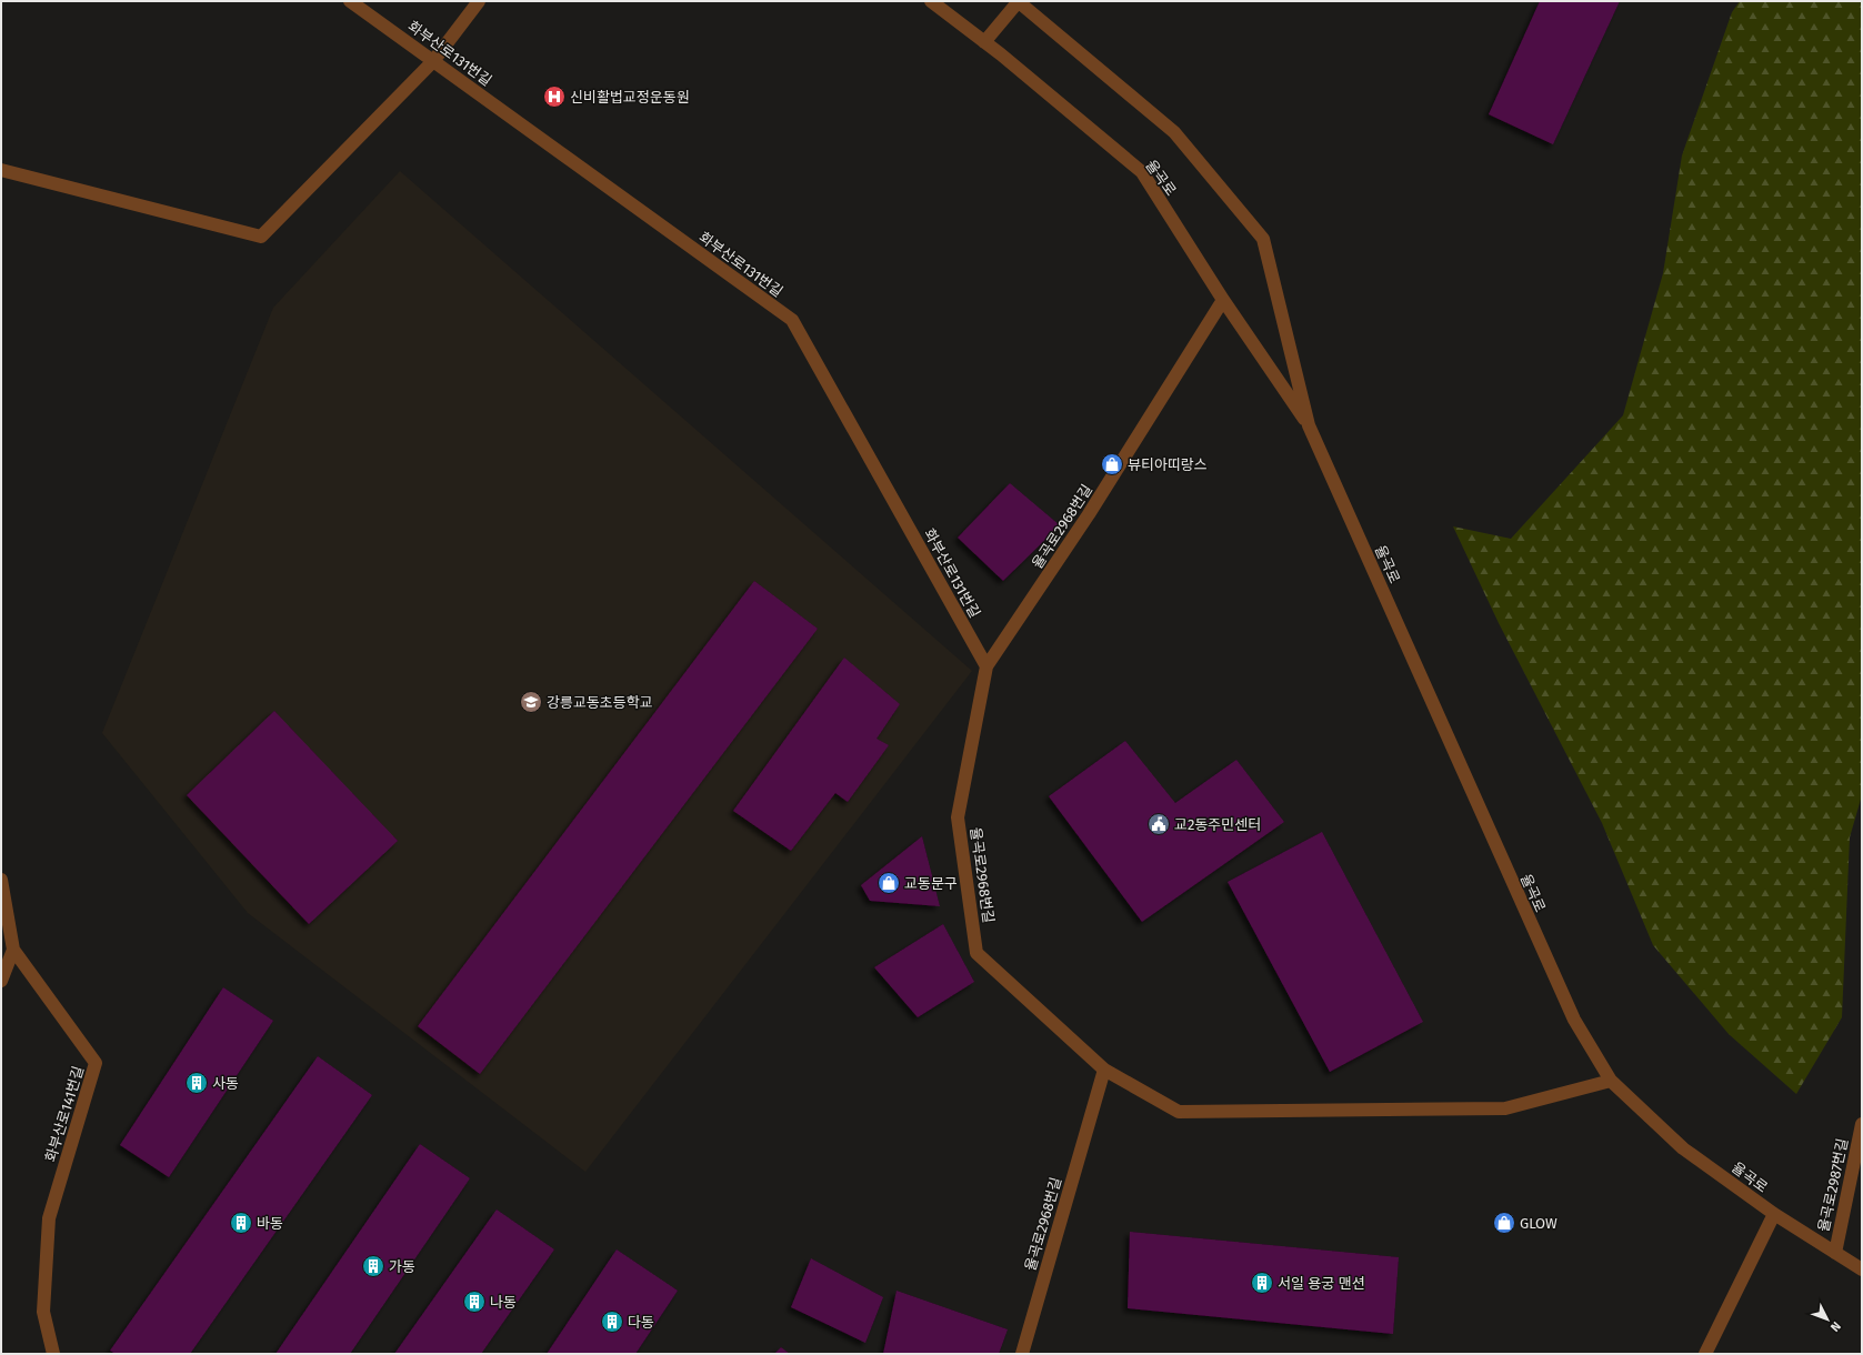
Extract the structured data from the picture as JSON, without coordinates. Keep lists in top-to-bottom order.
{
  "streets": {
    "street": [
      "화부산로131번길",
      "율곡로",
      "율곡로2968번길",
      "화부산로141번길",
      "율곡로2987번길"
    ]
  },
  "crossings": [
    ["화부산로131번길", "율곡로2968번길"],
    ["율곡로", "율곡로2968번길"],
    ["율곡로", "율곡로2987번길"]
  ],
  "places": {
    "hospital": ["신비활법교정운동원"],
    "shop": ["뷰티아띠랑스", "교동문구", "GLOW"],
    "school or university": ["강릉교동초등학교"],
    "public building": ["교2동주민센터"],
    "building": [
      "사동",
      "바동",
      "가동",
      "서일 용궁 맨션",
      "나동",
      "다동"
    ]
  },
  "north": "bottom right"
}
